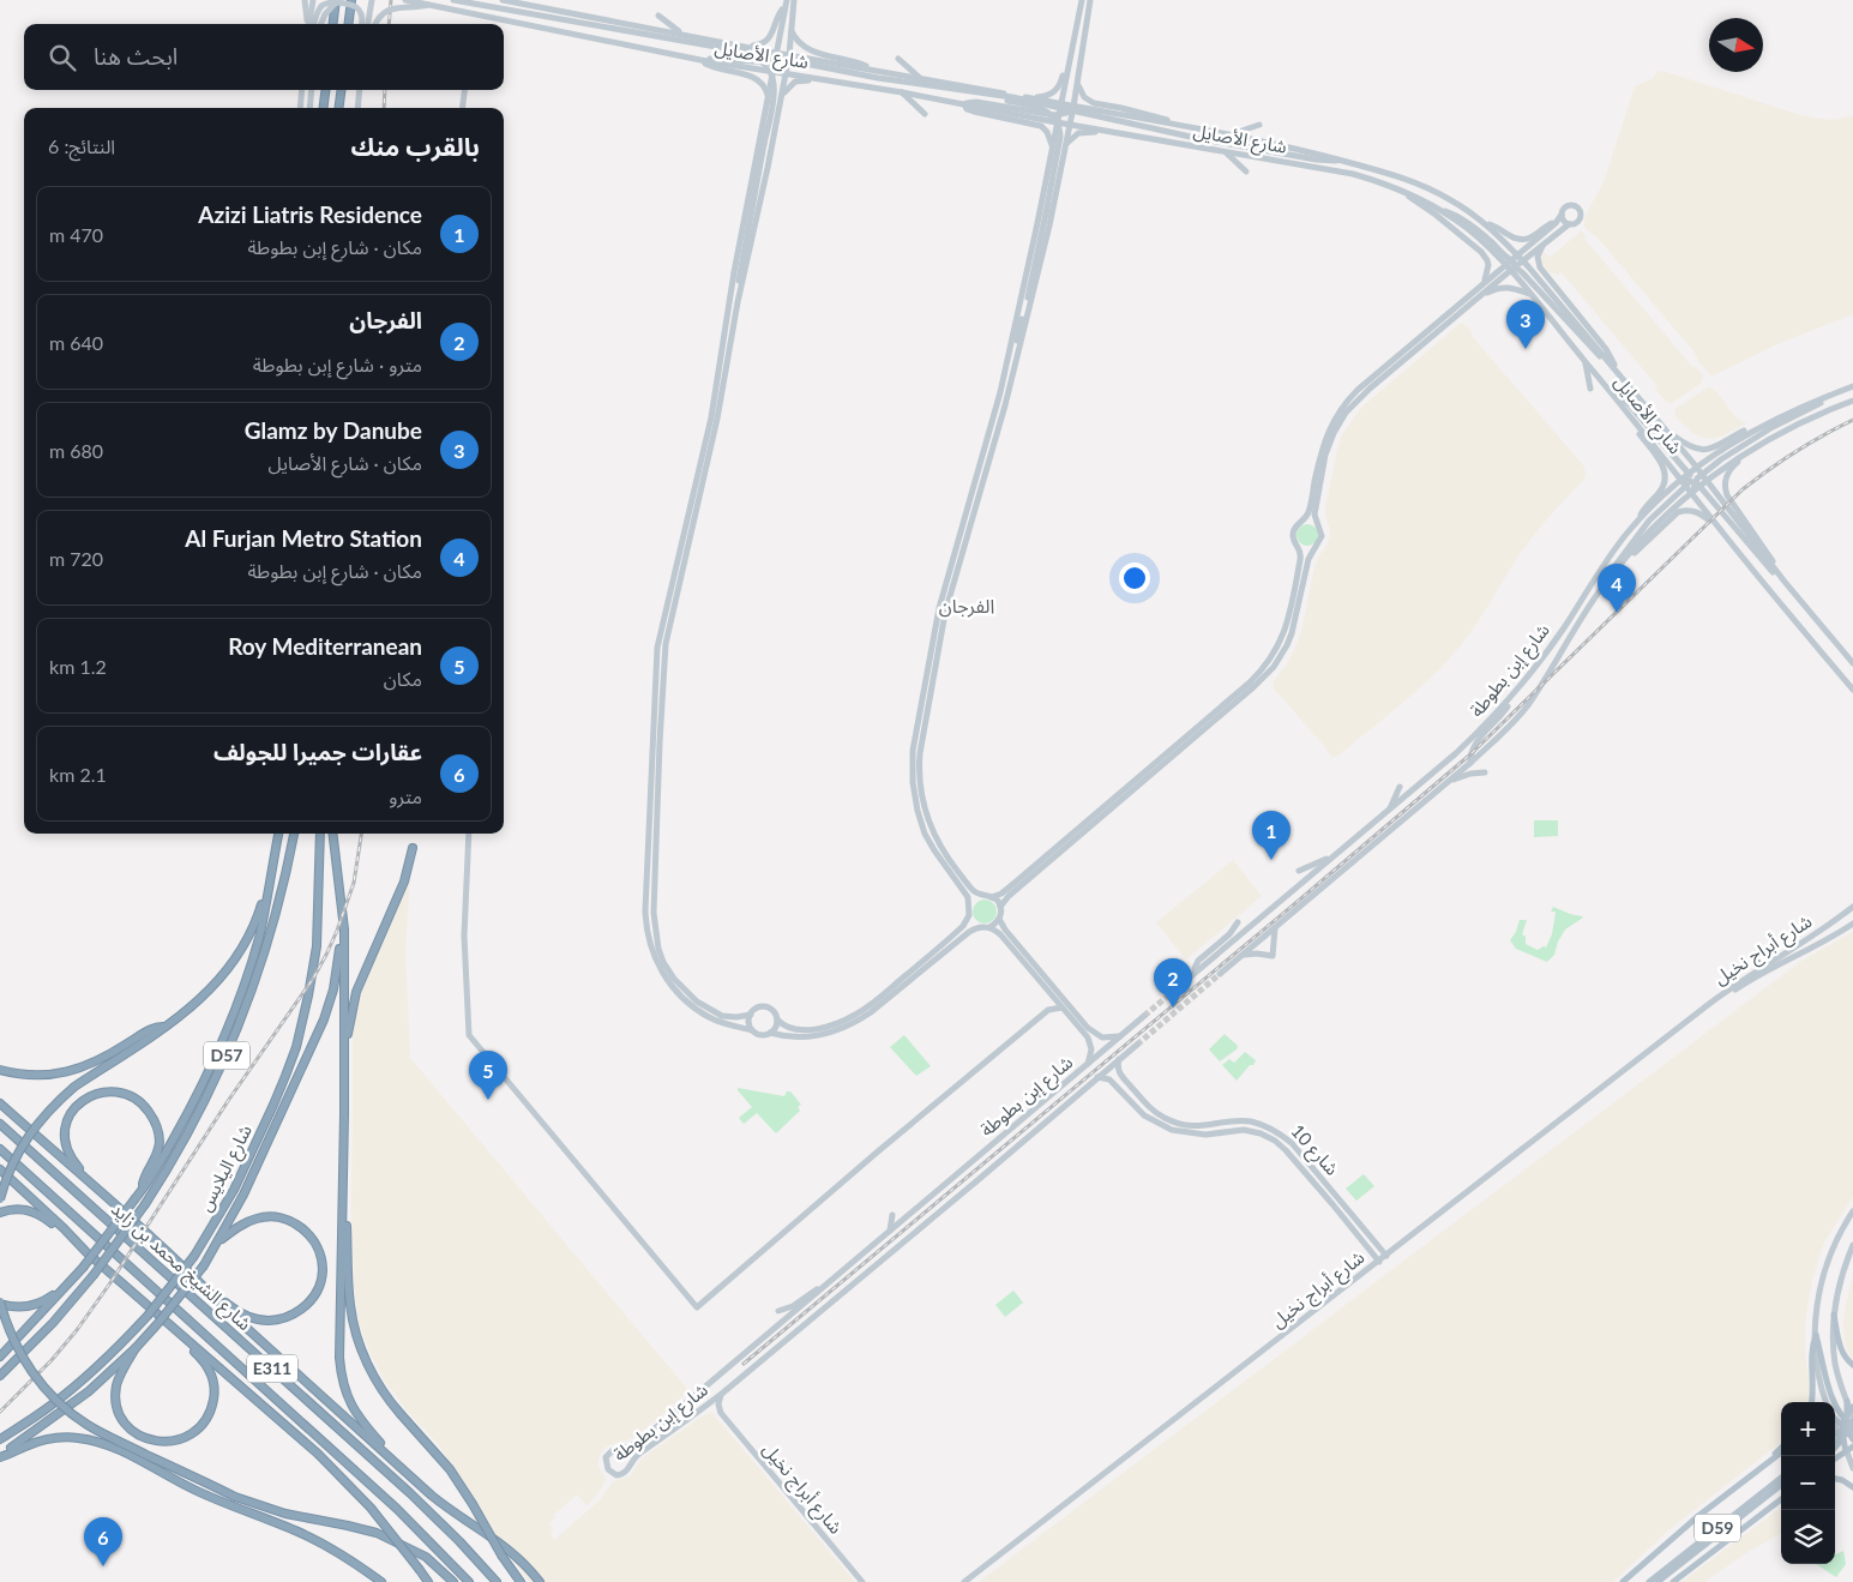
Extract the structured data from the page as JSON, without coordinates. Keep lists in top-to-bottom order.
{
  "streets": {
    "highway": [
      "D57",
      "شارع اليلايس",
      "شارع الشيخ محمد بن زايد",
      "E311"
    ],
    "main road": [
      "شارع الأصايل",
      "شارع إبن بطوطة",
      "شارع أبراج نخيل",
      "شارع 10",
      "D59"
    ]
  },
  "crossings": [
    ["شارع الأصايل", "شارع إبن بطوطة"],
    ["شارع إبن بطوطة", "شارع 10"],
    ["شارع أبراج نخيل", "شارع 10"]
  ],
  "districts": ["الفرجان"],
  "north": "right",
  "page": {
    "search": "ابحث هنا",
    "heading": ["بالقرب منك", "النتائج: 6"],
    "list": [
      {
        "mark": "1",
        "name": "Azizi Liatris Residence",
        "note": "مكان · شارع إبن بطوطة",
        "value": "470 m"
      },
      {
        "mark": "2",
        "name": "الفرجان",
        "note": "مترو · شارع إبن بطوطة",
        "value": "640 m"
      },
      {
        "mark": "3",
        "name": "Glamz by Danube",
        "note": "مكان · شارع الأصايل",
        "value": "680 m"
      },
      {
        "mark": "4",
        "name": "Al Furjan Metro Station",
        "note": "مكان · شارع إبن بطوطة",
        "value": "720 m"
      },
      {
        "mark": "5",
        "name": "Roy Mediterranean",
        "note": "مكان",
        "value": "1.2 km"
      },
      {
        "mark": "6",
        "name": "عقارات جميرا للجولف",
        "note": "مترو",
        "value": "2.1 km"
      }
    ],
    "pins": [
      "3",
      "4",
      "1",
      "2",
      "5",
      "6"
    ],
    "map_buttons": ["+", "−"]
  }
}
